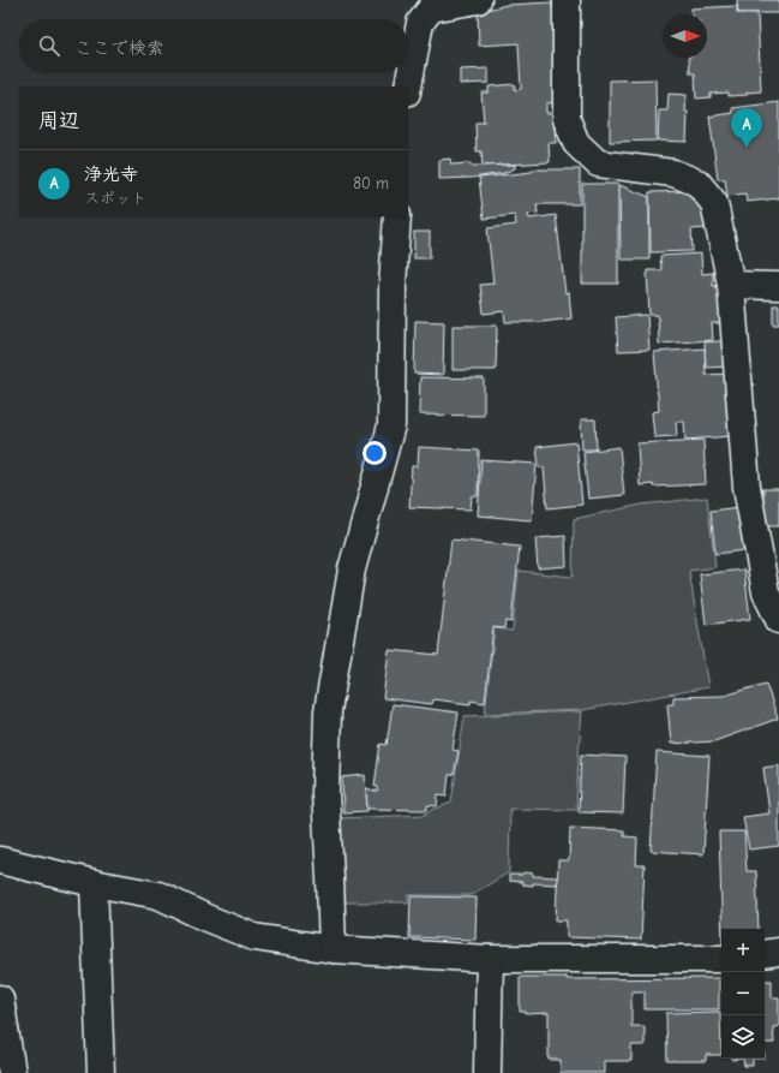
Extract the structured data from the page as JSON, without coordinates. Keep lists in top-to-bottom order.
{
  "north": "right",
  "page": {
    "search": "ここで検索",
    "heading": "周辺",
    "pins": "A",
    "list": [
      {
        "mark": "A",
        "name": "浄光寺",
        "note": "スポット",
        "value": "80 m"
      }
    ],
    "map_buttons": ["+", "−"]
  }
}
